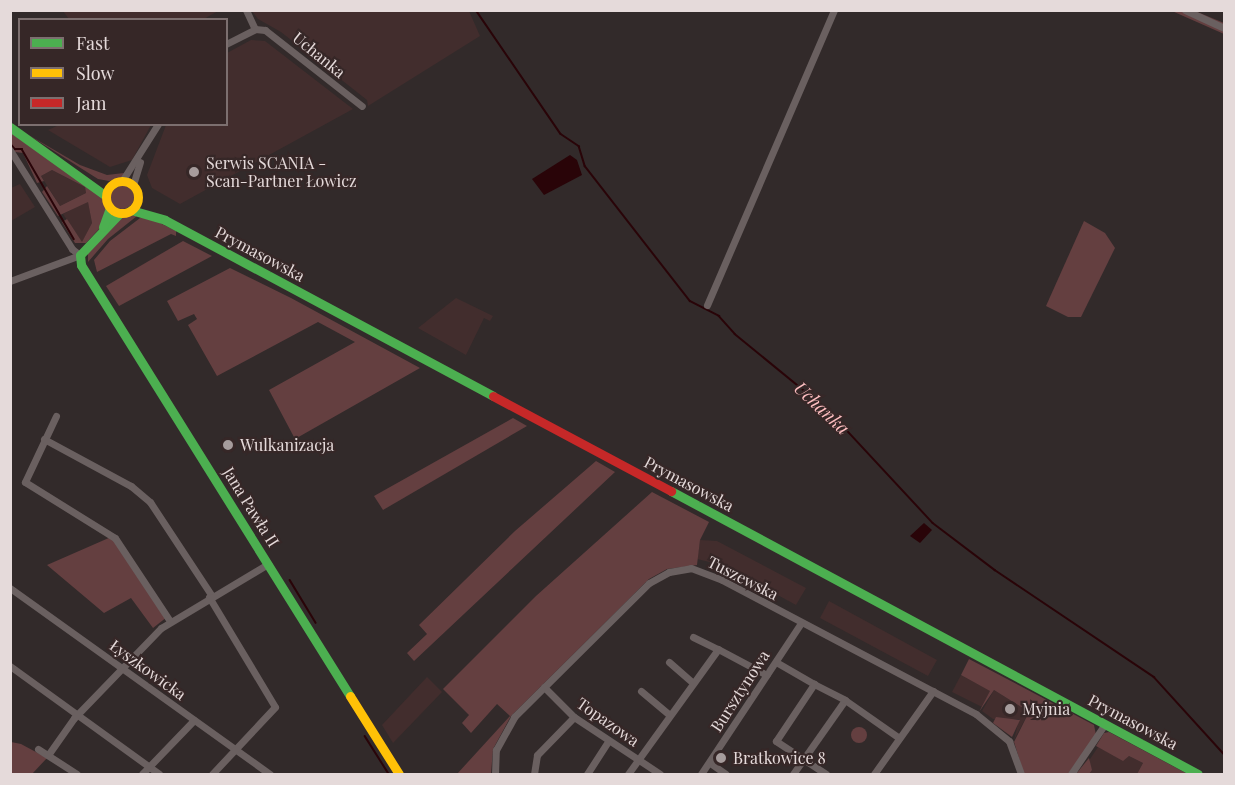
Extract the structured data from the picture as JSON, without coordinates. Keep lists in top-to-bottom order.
{
  "streets": {
    "main road": ["Prymasowska", "Jana Pawła II"],
    "street": [
      "Uchanka",
      "Tuszewska",
      "Łyszkowicka",
      "Bursztynowa",
      "Topazowa"
    ]
  },
  "crossings": [
    ["Tuszewska", "Bursztynowa"],
    ["Tuszewska", "Topazowa"]
  ],
  "water": ["Uchanka"],
  "places": [
    "Serwis SCANIA - Scan-Partner Łowicz",
    "Wulkanizacja",
    "Myjnia",
    "Bratkowice 8"
  ],
  "legend": ["Fast", "Slow", "Jam"]
}
